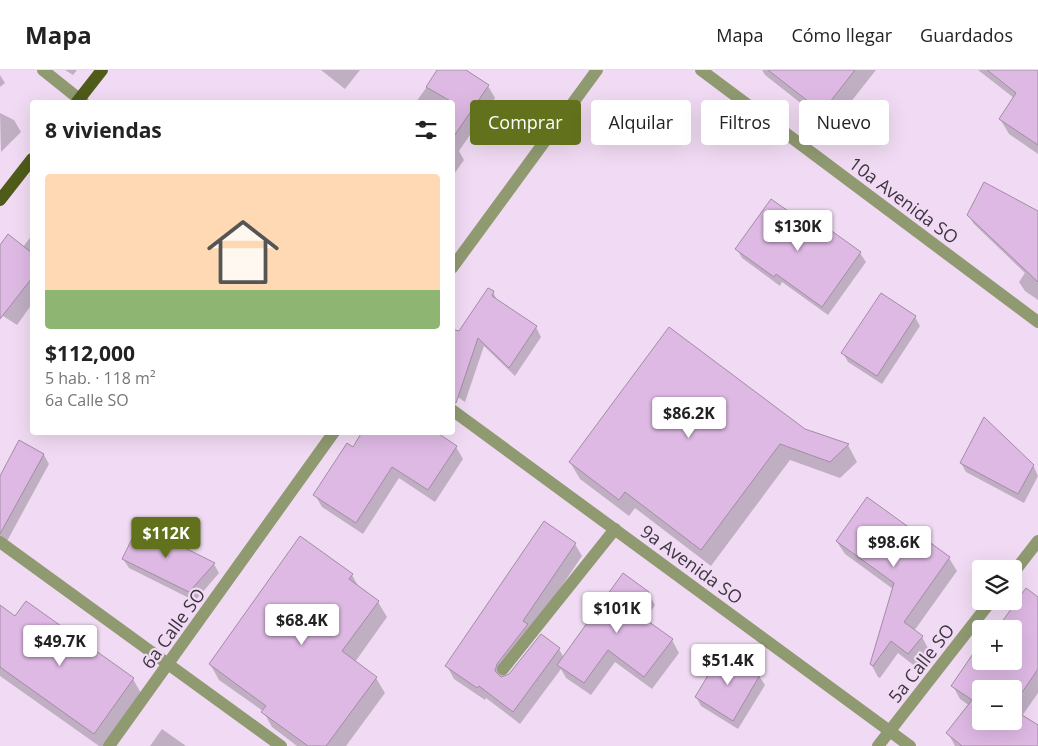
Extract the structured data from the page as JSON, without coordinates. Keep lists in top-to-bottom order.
{
  "streets": {
    "street": [
      "10a Avenida SO",
      "9a Avenida SO",
      "6a Calle SO",
      "5a Calle SO"
    ]
  },
  "crossings": [
    ["9a Avenida SO", "5a Calle SO"]
  ],
  "page": {
    "header": "Mapa",
    "nav": ["Mapa", "Cómo llegar", "Guardados"],
    "chip": [
      "Comprar",
      "Alquilar",
      "Filtros",
      "Nuevo"
    ],
    "heading": "8 viviendas",
    "list": [
      {
        "name": "$112,000",
        "note": "5 hab. · 118 m² · 6a Calle SO"
      }
    ],
    "price": [
      "$130K",
      "$86.2K",
      "$112K",
      "$98.6K",
      "$101K",
      "$68.4K",
      "$49.7K",
      "$51.4K"
    ],
    "map_buttons": ["+", "−"]
  }
}
